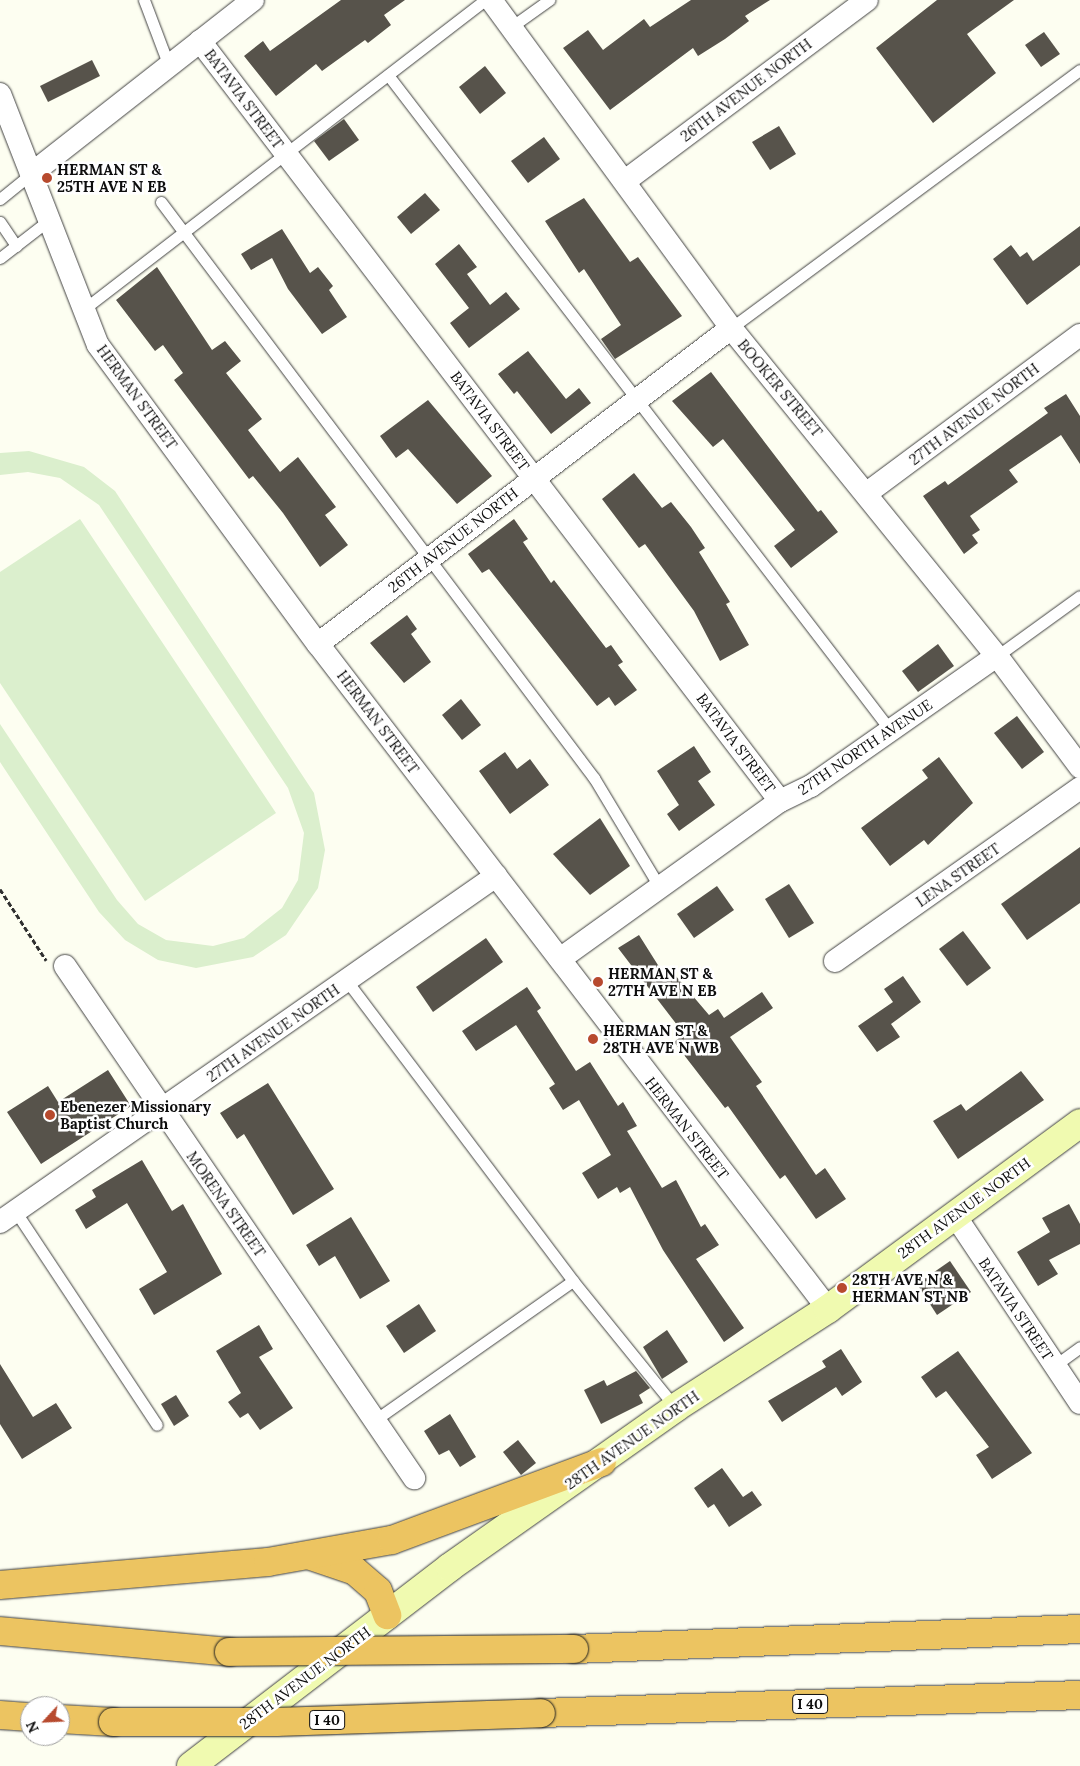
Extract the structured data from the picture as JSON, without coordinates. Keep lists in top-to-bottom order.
{
  "streets": {
    "highway": ["I 40"],
    "main road": ["28TH AVENUE NORTH"],
    "street": [
      "26TH AVENUE NORTH",
      "BATAVIA STREET",
      "BOOKER STREET",
      "HERMAN STREET",
      "27TH AVENUE NORTH",
      "27TH NORTH AVENUE",
      "LENA STREET",
      "MORENA STREET"
    ]
  },
  "crossings": [
    ["26TH AVENUE NORTH", "BATAVIA STREET"],
    ["26TH AVENUE NORTH", "BOOKER STREET"],
    ["26TH AVENUE NORTH", "HERMAN STREET"],
    ["BATAVIA STREET", "27TH NORTH AVENUE"],
    ["BATAVIA STREET", "28TH AVENUE NORTH"],
    ["BOOKER STREET", "27TH AVENUE NORTH"],
    ["BOOKER STREET", "27TH NORTH AVENUE"],
    ["HERMAN STREET", "27TH AVENUE NORTH"],
    ["HERMAN STREET", "27TH NORTH AVENUE"],
    ["HERMAN STREET", "28TH AVENUE NORTH"],
    ["27TH AVENUE NORTH", "MORENA STREET"]
  ],
  "places": [
    "HERMAN ST & 25TH AVE N EB",
    "HERMAN ST & 27TH AVE N EB",
    "HERMAN ST & 28TH AVE N WB",
    "Ebenezer Missionary Baptist Church",
    "28TH AVE N & HERMAN ST NB"
  ],
  "north": "bottom left"
}
